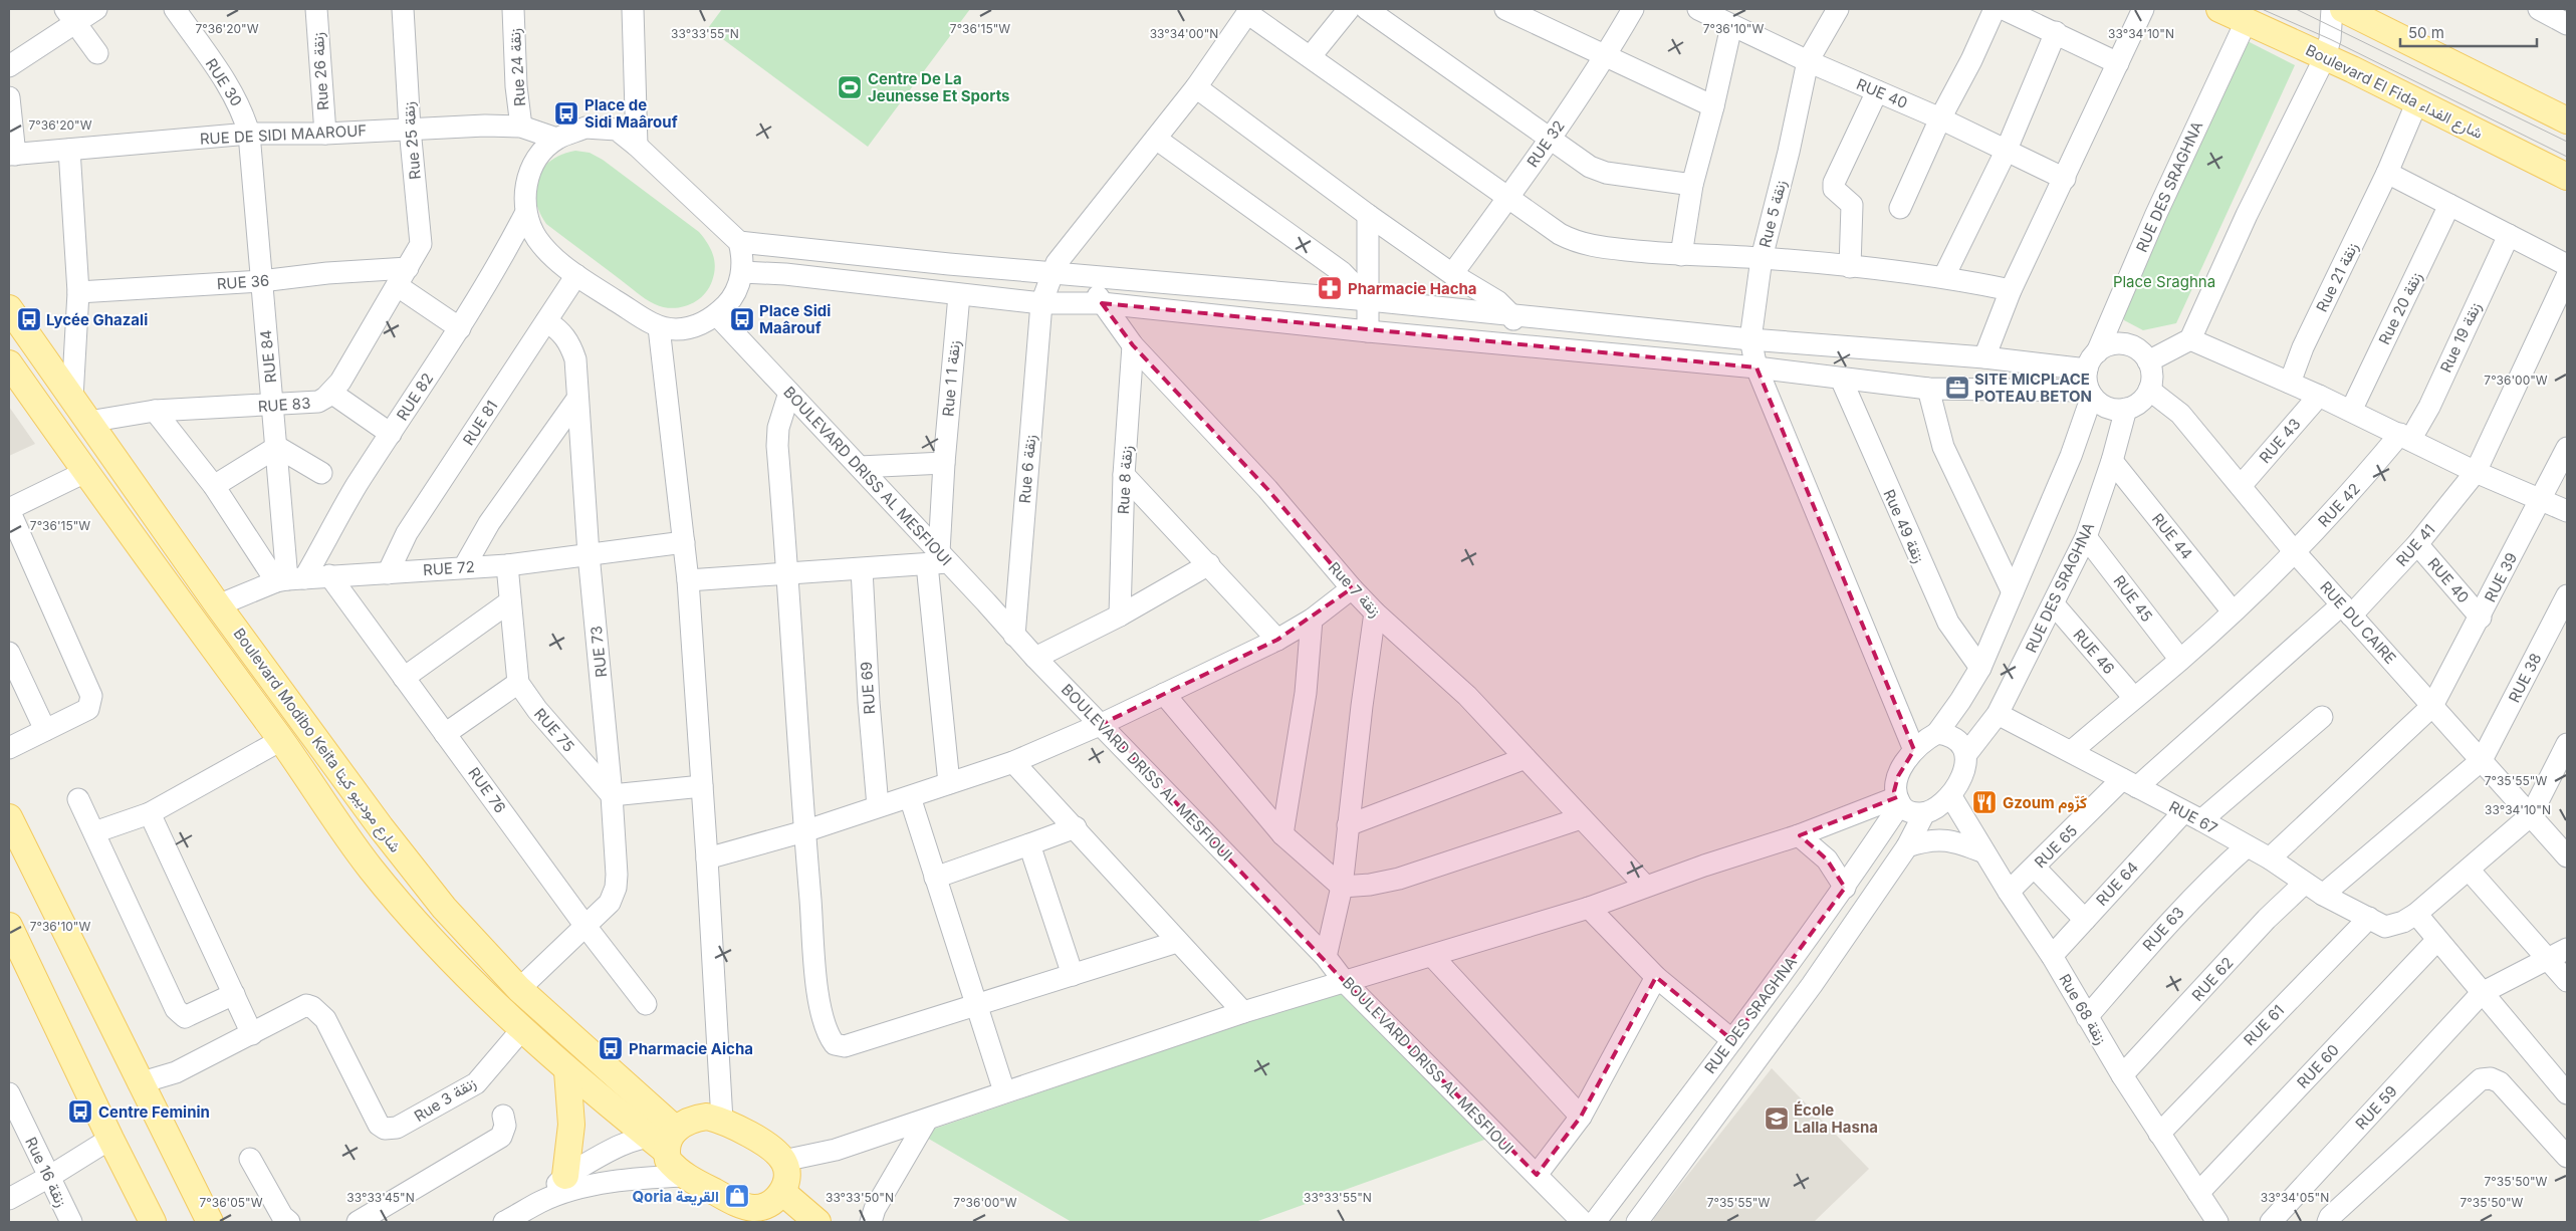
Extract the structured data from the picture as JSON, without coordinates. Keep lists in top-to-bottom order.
{
  "streets": {
    "main road": ["Boulevard El Fida شارع الفداء", "Boulevard Modibo Keita شارع موديبو كيتا"],
    "street": [
      "Rue 24 زنقة",
      "Rue 26 زنقة",
      "RUE 30",
      "RUE 40",
      "RUE DE SIDI MAAROUF",
      "Rue 25 زنقة",
      "RUE 32",
      "RUE DES SRAGHNA",
      "Rue 5 زنقة",
      "Rue 21 زنقة",
      "RUE 36",
      "Rue 20 زنقة",
      "Rue 19 زنقة",
      "RUE 84",
      "Rue 1 زنقة 1",
      "RUE 82",
      "RUE 83",
      "RUE 81",
      "RUE 43",
      "Rue 6 زنقة",
      "BOULEVARD DRISS AL MESFIOUI",
      "Rue 8 زنقة",
      "RUE 42",
      "Rue 49 زنقة",
      "RUE 44",
      "RUE 41",
      "RUE 72",
      "RUE 39",
      "Rue 7 زنقة",
      "RUE 45",
      "RUE DU CAIRE",
      "RUE 73",
      "RUE 46",
      "RUE 38",
      "RUE 69",
      "RUE 75",
      "RUE 76",
      "RUE 67",
      "RUE 65",
      "RUE 64",
      "RUE 63",
      "RUE 62",
      "Rue 68 زنقة",
      "RUE 61",
      "RUE 60",
      "Rue 3 زنقة",
      "RUE 59",
      "Rue 16 زنقة"
    ]
  },
  "crossings": [
    ["Rue 24 زنقة", "RUE DE SIDI MAAROUF"],
    ["Rue 26 زنقة", "RUE DE SIDI MAAROUF"],
    ["RUE 30", "RUE DE SIDI MAAROUF"],
    ["RUE 30", "RUE 84"],
    ["Boulevard El Fida شارع الفداء", "RUE DES SRAGHNA"],
    ["Boulevard El Fida شارع الفداء", "Rue 21 زنقة"],
    ["RUE 40", "Rue 5 زنقة"],
    ["RUE 40", "RUE 41"],
    ["RUE 40", "RUE 39"],
    ["RUE DE SIDI MAAROUF", "Rue 25 زنقة"],
    ["RUE DE SIDI MAAROUF", "RUE 84"],
    ["Rue 25 زنقة", "RUE 36"],
    ["Rue 25 زنقة", "RUE 83"],
    ["RUE DES SRAGHNA", "Rue 5 زنقة"],
    ["RUE DES SRAGHNA", "RUE 44"],
    ["RUE DES SRAGHNA", "RUE 45"],
    ["RUE DES SRAGHNA", "RUE DU CAIRE"],
    ["RUE DES SRAGHNA", "RUE 46"],
    ["RUE DES SRAGHNA", "RUE 67"],
    ["RUE DES SRAGHNA", "Rue 68 زنقة"],
    ["Rue 5 زنقة", "Rue 68 زنقة"],
    ["RUE 36", "RUE 84"],
    ["RUE 36", "RUE 83"],
    ["Rue 19 زنقة", "RUE 42"],
    ["RUE 84", "RUE 82"],
    ["RUE 84", "RUE 83"],
    ["RUE 84", "RUE 72"],
    ["Rue 1 زنقة 1", "BOULEVARD DRISS AL MESFIOUI"],
    ["RUE 82", "RUE 72"],
    ["RUE 83", "Boulevard Modibo Keita شارع موديبو كيتا"],
    ["RUE 81", "RUE 72"],
    ["RUE 81", "RUE 73"],
    ["RUE 43", "RUE DU CAIRE"],
    ["Rue 6 زنقة", "BOULEVARD DRISS AL MESFIOUI"],
    ["Rue 8 زنقة", "Rue 7 زنقة"],
    ["RUE 42", "RUE 44"],
    ["RUE 42", "RUE 45"],
    ["RUE 42", "RUE DU CAIRE"],
    ["RUE 42", "RUE 46"],
    ["RUE 42", "RUE 67"],
    ["RUE 41", "RUE DU CAIRE"],
    ["RUE 41", "RUE 67"],
    ["RUE 41", "RUE 65"],
    ["RUE 72", "RUE 73"],
    ["RUE 72", "RUE 75"],
    ["RUE 72", "Boulevard Modibo Keita شارع موديبو كيتا"],
    ["RUE 72", "RUE 76"],
    ["RUE 39", "RUE DU CAIRE"],
    ["RUE 39", "RUE 67"],
    ["RUE DU CAIRE", "RUE 38"],
    ["RUE 73", "RUE 75"],
    ["RUE 73", "RUE 76"],
    ["Boulevard Modibo Keita شارع موديبو كيتا", "Rue 3 زنقة"],
    ["RUE 67", "RUE 65"],
    ["RUE 67", "RUE 64"],
    ["RUE 67", "RUE 63"],
    ["RUE 67", "RUE 62"],
    ["RUE 67", "RUE 61"],
    ["RUE 65", "Rue 68 زنقة"],
    ["RUE 64", "Rue 68 زنقة"],
    ["RUE 63", "Rue 68 زنقة"],
    ["RUE 62", "Rue 68 زنقة"],
    ["Rue 68 زنقة", "RUE 61"],
    ["Rue 68 زنقة", "RUE 60"]
  ],
  "parks": ["Place Sraghna"],
  "places": {
    "sports": ["Centre De La Jeunesse Et Sports"],
    "bus stop": [
      "Place de Sidi Maârouf",
      "Lycée Ghazali",
      "Place Sidi Maârouf",
      "Pharmacie Aicha",
      "Centre Feminin"
    ],
    "pharmacy": ["Pharmacie Hacha"],
    "office": ["SITE MICPLACE POTEAU BETON"],
    "restaurant": ["Gzoum كَزّوم"],
    "school or university": ["École Lalla Hasna"],
    "shop": ["Qoria القريعة"]
  },
  "scale_bar": "50 m",
  "coordinates": [
    "7°36'20\"W",
    "7°36'15\"W",
    "7°36'10\"W",
    "33°33'55\"N",
    "33°34'00\"N",
    "33°34'10\"N",
    "7°36'00\"W",
    "7°35'55\"W",
    "7°35'50\"W",
    "33°33'45\"N",
    "33°33'50\"N",
    "33°34'05\"N",
    "7°36'05\"W"
  ]
}
